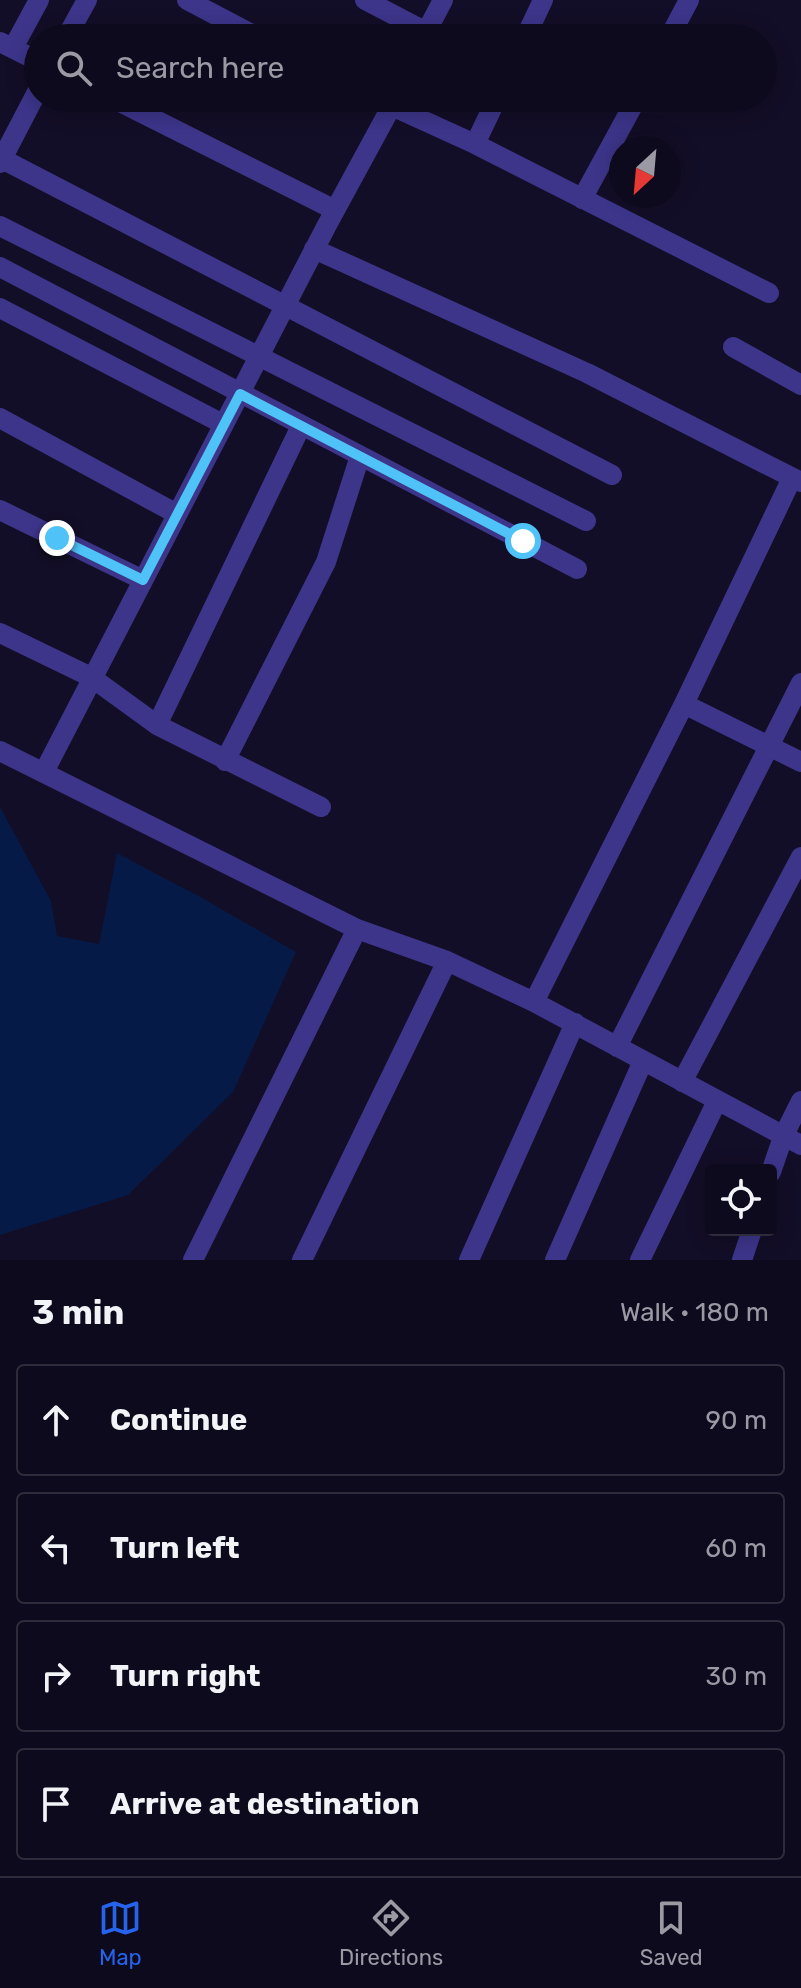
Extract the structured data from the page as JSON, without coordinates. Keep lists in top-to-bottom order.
{
  "north": "bottom left",
  "page": {
    "search": "Search here",
    "heading": ["3 min", "Walk · 180 m"],
    "list": [
      ["Continue", "90 m"],
      ["Turn left", "60 m"],
      ["Turn right", "30 m"],
      "Arrive at destination"
    ],
    "nav": ["Map", "Directions", "Saved"]
  }
}
